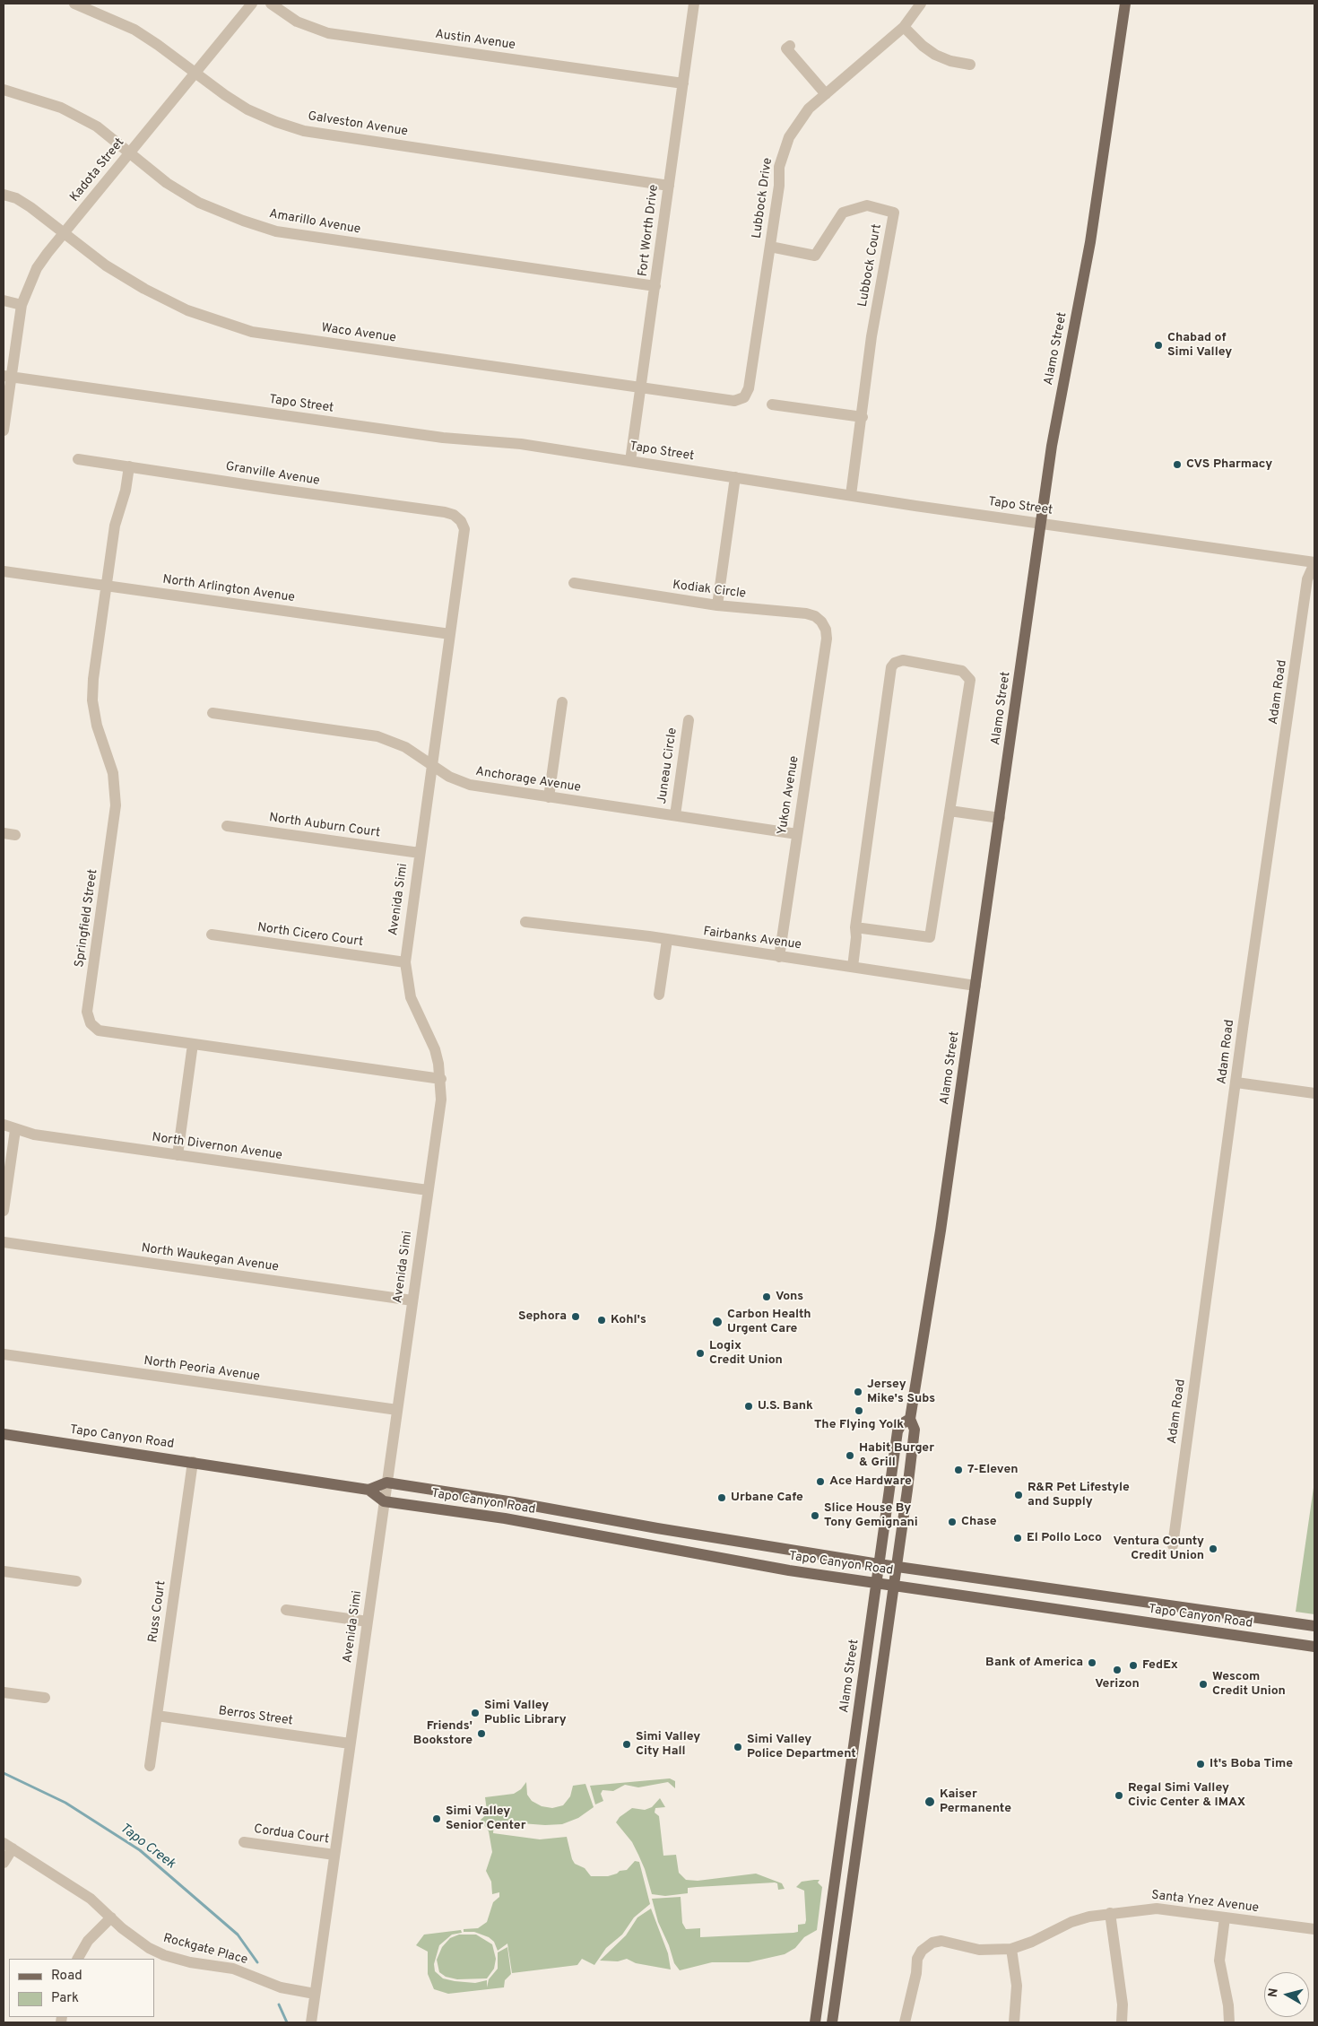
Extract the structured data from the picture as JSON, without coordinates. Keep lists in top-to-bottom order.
{
  "streets": {
    "main road": ["Alamo Street", "Tapo Canyon Road"],
    "street": [
      "Austin Avenue",
      "Galveston Avenue",
      "Kadota Street",
      "Lubbock Drive",
      "Amarillo Avenue",
      "Fort Worth Drive",
      "Lubbock Court",
      "Waco Avenue",
      "Tapo Street",
      "Granville Avenue",
      "North Arlington Avenue",
      "Kodiak Circle",
      "Adam Road",
      "Juneau Circle",
      "Anchorage Avenue",
      "Yukon Avenue",
      "North Auburn Court",
      "Avenida Simi",
      "Springfield Street",
      "North Cicero Court",
      "Fairbanks Avenue",
      "North Divernon Avenue",
      "North Waukegan Avenue",
      "North Peoria Avenue",
      "Russ Court",
      "Berros Street",
      "Cordua Court",
      "Santa Ynez Avenue",
      "Rockgate Place"
    ]
  },
  "crossings": [
    ["Austin Avenue", "Fort Worth Drive"],
    ["Galveston Avenue", "Kadota Street"],
    ["Galveston Avenue", "Fort Worth Drive"],
    ["Kadota Street", "Amarillo Avenue"],
    ["Kadota Street", "Waco Avenue"],
    ["Kadota Street", "Tapo Street"],
    ["Lubbock Drive", "Lubbock Court"],
    ["Lubbock Drive", "Waco Avenue"],
    ["Amarillo Avenue", "Fort Worth Drive"],
    ["Fort Worth Drive", "Waco Avenue"],
    ["Fort Worth Drive", "Tapo Street"],
    ["Lubbock Court", "Tapo Street"],
    ["Alamo Street", "Tapo Street"],
    ["Alamo Street", "Fairbanks Avenue"],
    ["Alamo Street", "Tapo Canyon Road"],
    ["Tapo Street", "Adam Road"],
    ["Granville Avenue", "Avenida Simi"],
    ["Granville Avenue", "Springfield Street"],
    ["North Arlington Avenue", "Avenida Simi"],
    ["North Arlington Avenue", "Springfield Street"],
    ["Kodiak Circle", "Yukon Avenue"],
    ["Juneau Circle", "Anchorage Avenue"],
    ["Anchorage Avenue", "Yukon Avenue"],
    ["Anchorage Avenue", "Avenida Simi"],
    ["Yukon Avenue", "Fairbanks Avenue"],
    ["North Auburn Court", "Avenida Simi"],
    ["Avenida Simi", "Springfield Street"],
    ["Avenida Simi", "North Cicero Court"],
    ["Avenida Simi", "North Divernon Avenue"],
    ["Avenida Simi", "North Waukegan Avenue"],
    ["Avenida Simi", "North Peoria Avenue"],
    ["Avenida Simi", "Tapo Canyon Road"],
    ["Avenida Simi", "Berros Street"],
    ["Avenida Simi", "Cordua Court"],
    ["Avenida Simi", "Rockgate Place"],
    ["Tapo Canyon Road", "Russ Court"],
    ["Russ Court", "Berros Street"]
  ],
  "water": ["Tapo Creek"],
  "places": [
    "Chabad of Simi Valley",
    "CVS Pharmacy",
    "Vons",
    "Sephora",
    "Kohl's",
    "Carbon Health Urgent Care",
    "Logix Credit Union",
    "Jersey Mike's Subs",
    "U.S. Bank",
    "The Flying Yolk",
    "Habit Burger & Grill",
    "7-Eleven",
    "Ace Hardware",
    "R&R Pet Lifestyle and Supply",
    "Urbane Cafe",
    "Slice House By Tony Gemignani",
    "Chase",
    "El Pollo Loco",
    "Ventura County Credit Union",
    "Bank of America",
    "FedEx",
    "Verizon",
    "Wescom Credit Union",
    "Simi Valley Public Library",
    "Friends' Bookstore",
    "Simi Valley City Hall",
    "Simi Valley Police Department",
    "It's Boba Time",
    "Regal Simi Valley Civic Center & IMAX",
    "Kaiser Permanente",
    "Simi Valley Senior Center"
  ],
  "legend": ["Road", "Park"],
  "north": "left"
}
